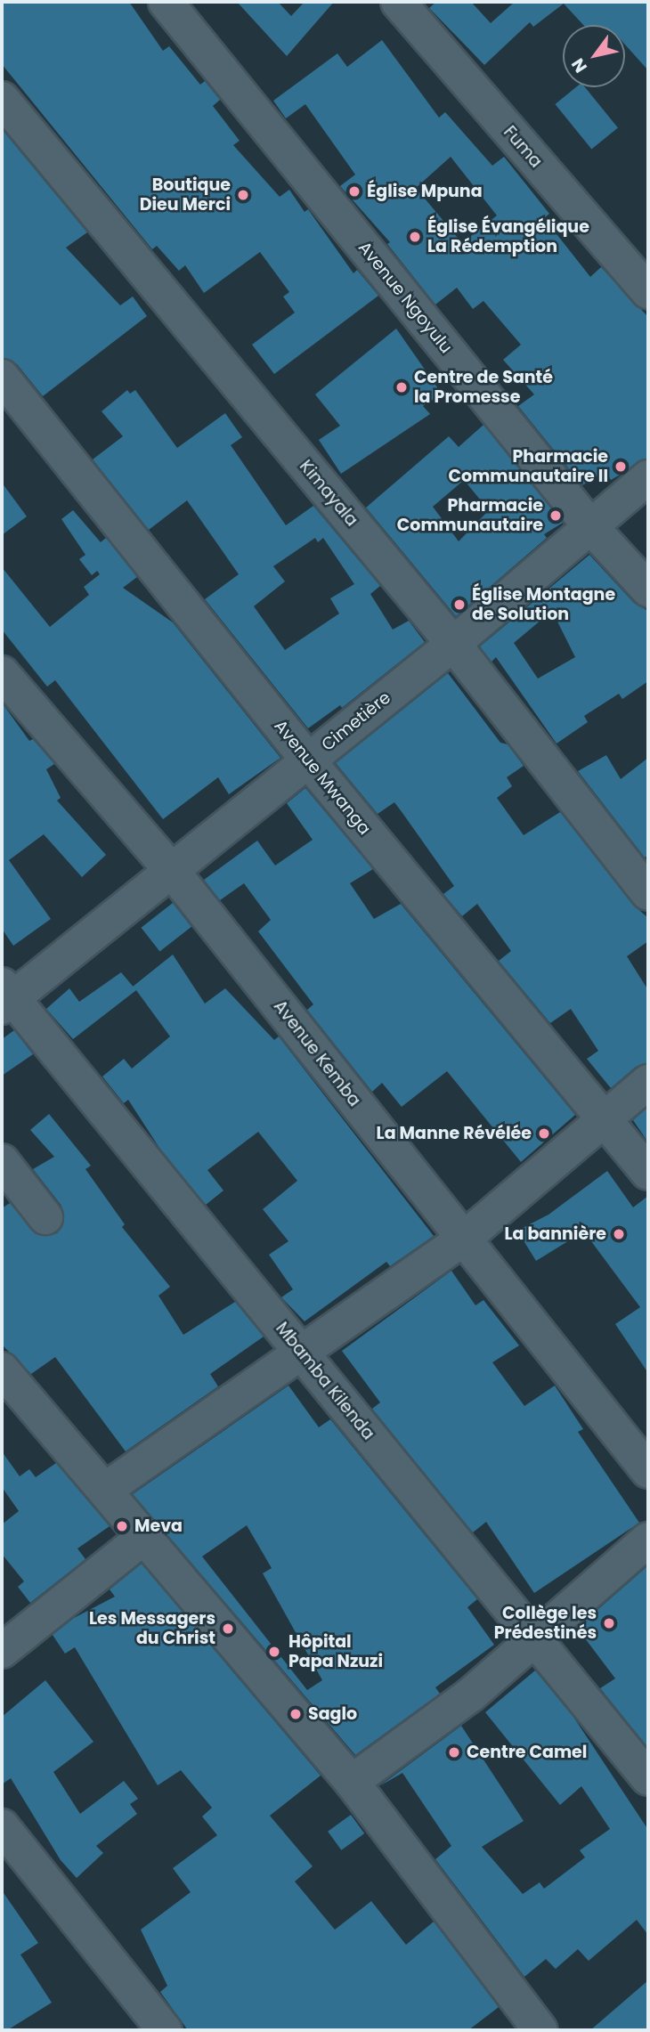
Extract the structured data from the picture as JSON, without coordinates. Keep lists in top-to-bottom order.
{
  "streets": {
    "street": [
      "Fuma",
      "Avenue Ngoyulu",
      "Kimayala",
      "Cimetière",
      "Avenue Mwanga",
      "Avenue Kemba",
      "Mbamba Kilenda"
    ]
  },
  "crossings": [
    ["Avenue Ngoyulu", "Cimetière"],
    ["Kimayala", "Cimetière"],
    ["Cimetière", "Avenue Mwanga"],
    ["Cimetière", "Avenue Kemba"],
    ["Cimetière", "Mbamba Kilenda"]
  ],
  "places": [
    "Église Mpuna",
    "Boutique Dieu Merci",
    "Église Évangélique La Rédemption",
    "Centre de Santé la Promesse",
    "Pharmacie Communautaire II",
    "Pharmacie Communautaire",
    "Église Montagne de Solution",
    "La Manne Révélée",
    "La bannière",
    "Meva",
    "Collège les Prédestinés",
    "Les Messagers du Christ",
    "Hôpital Papa Nzuzi",
    "Saglo",
    "Centre Camel"
  ],
  "north": "bottom left"
}
